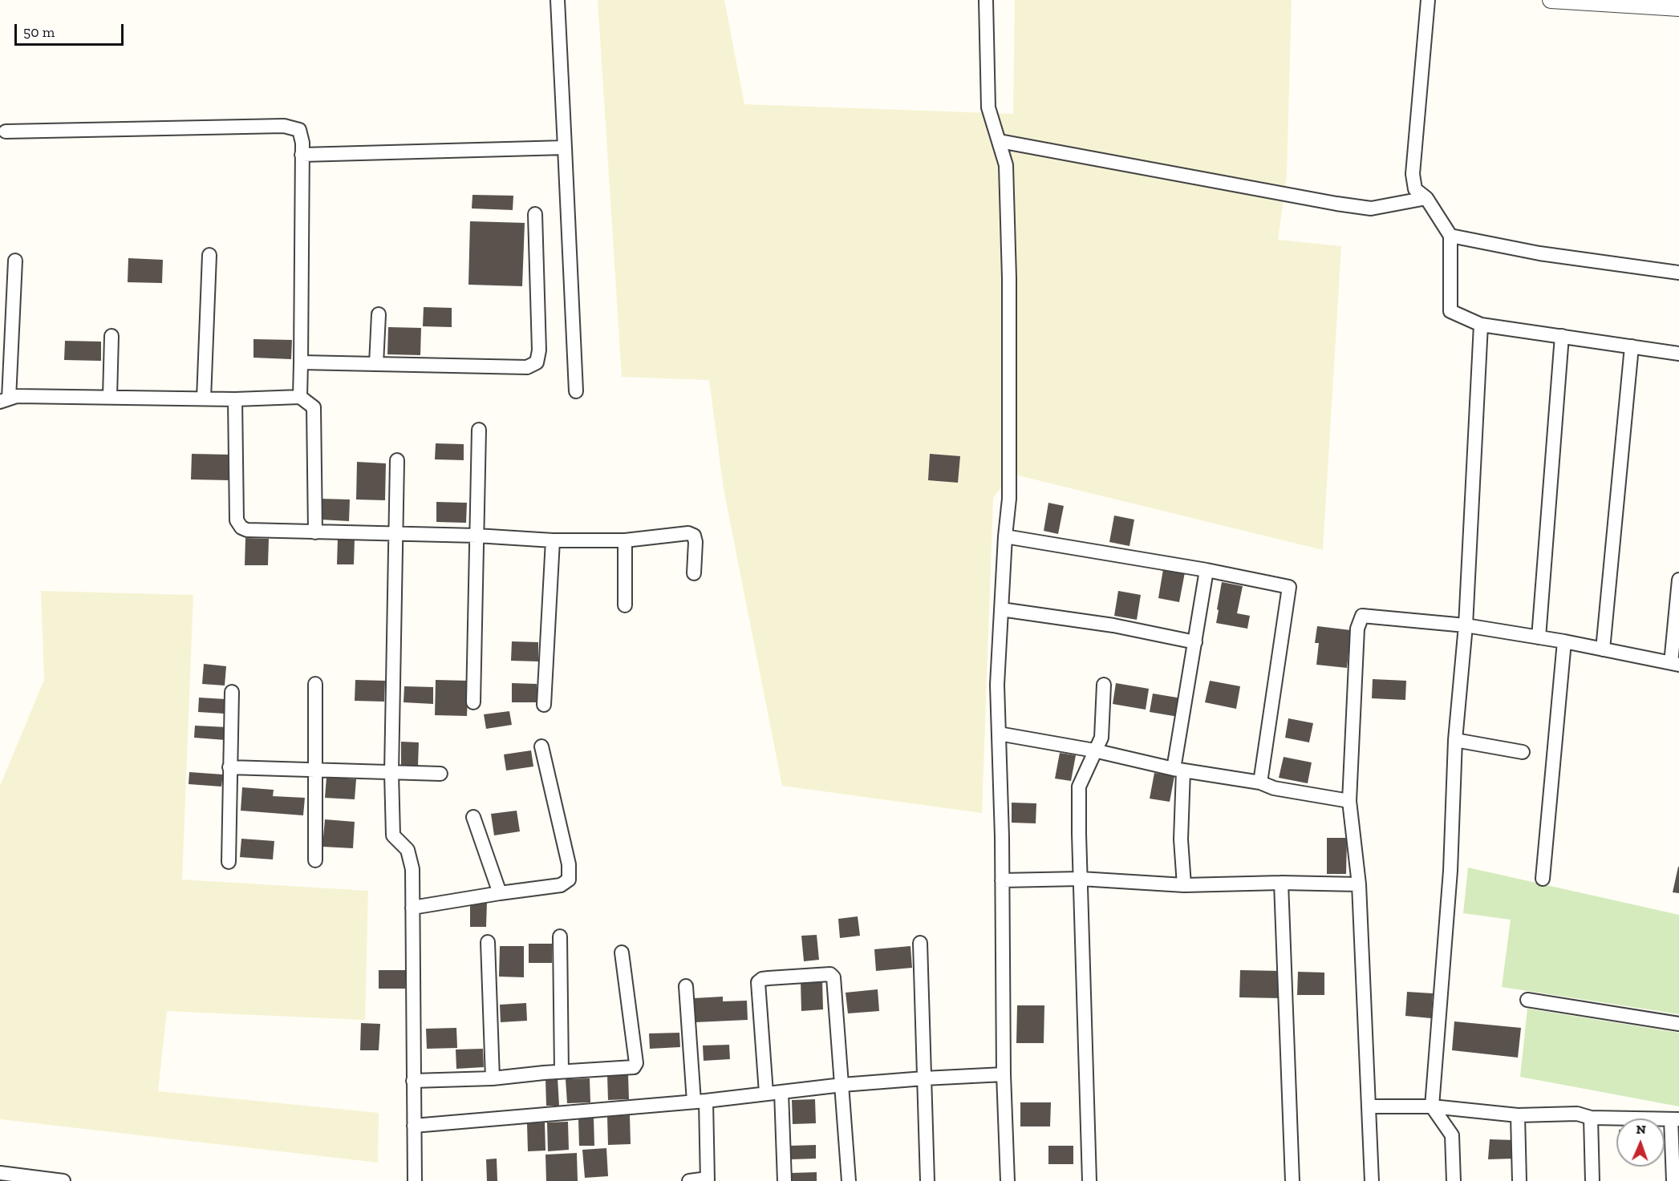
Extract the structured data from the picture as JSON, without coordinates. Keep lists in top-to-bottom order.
{
  "scale_bar": "50 m",
  "north": "top"
}
